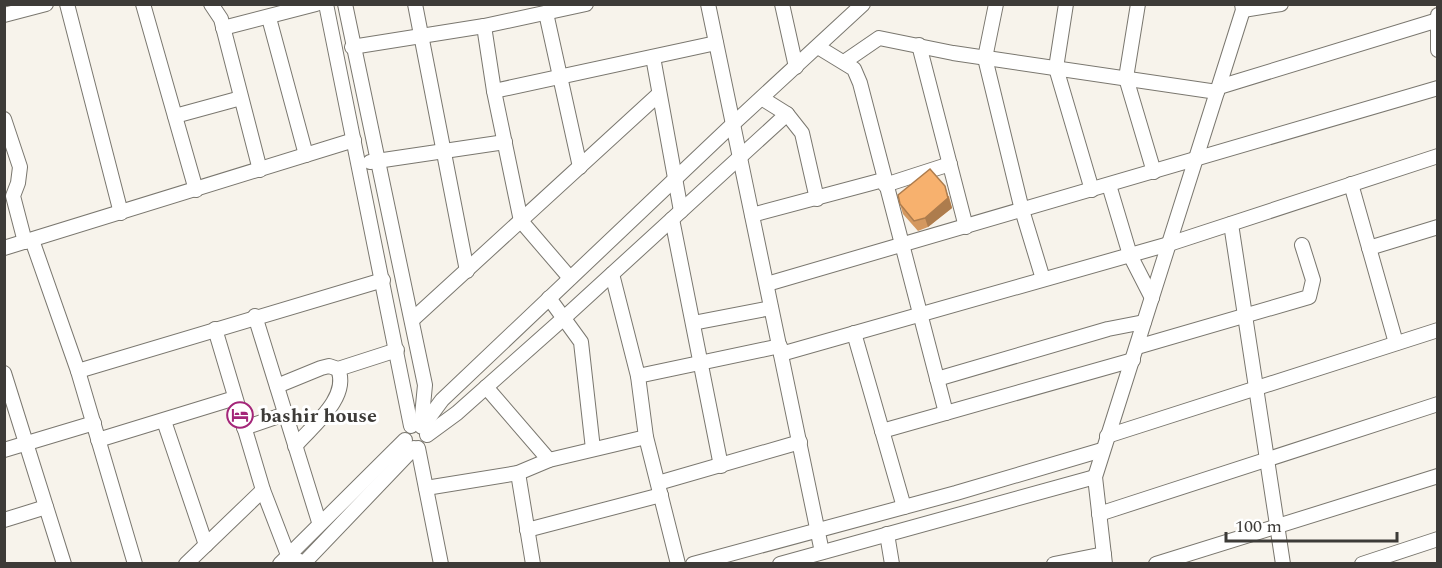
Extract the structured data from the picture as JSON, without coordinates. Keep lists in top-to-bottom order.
{
  "places": {
    "hotel": ["bashir house"]
  },
  "scale_bar": "100 m"
}
